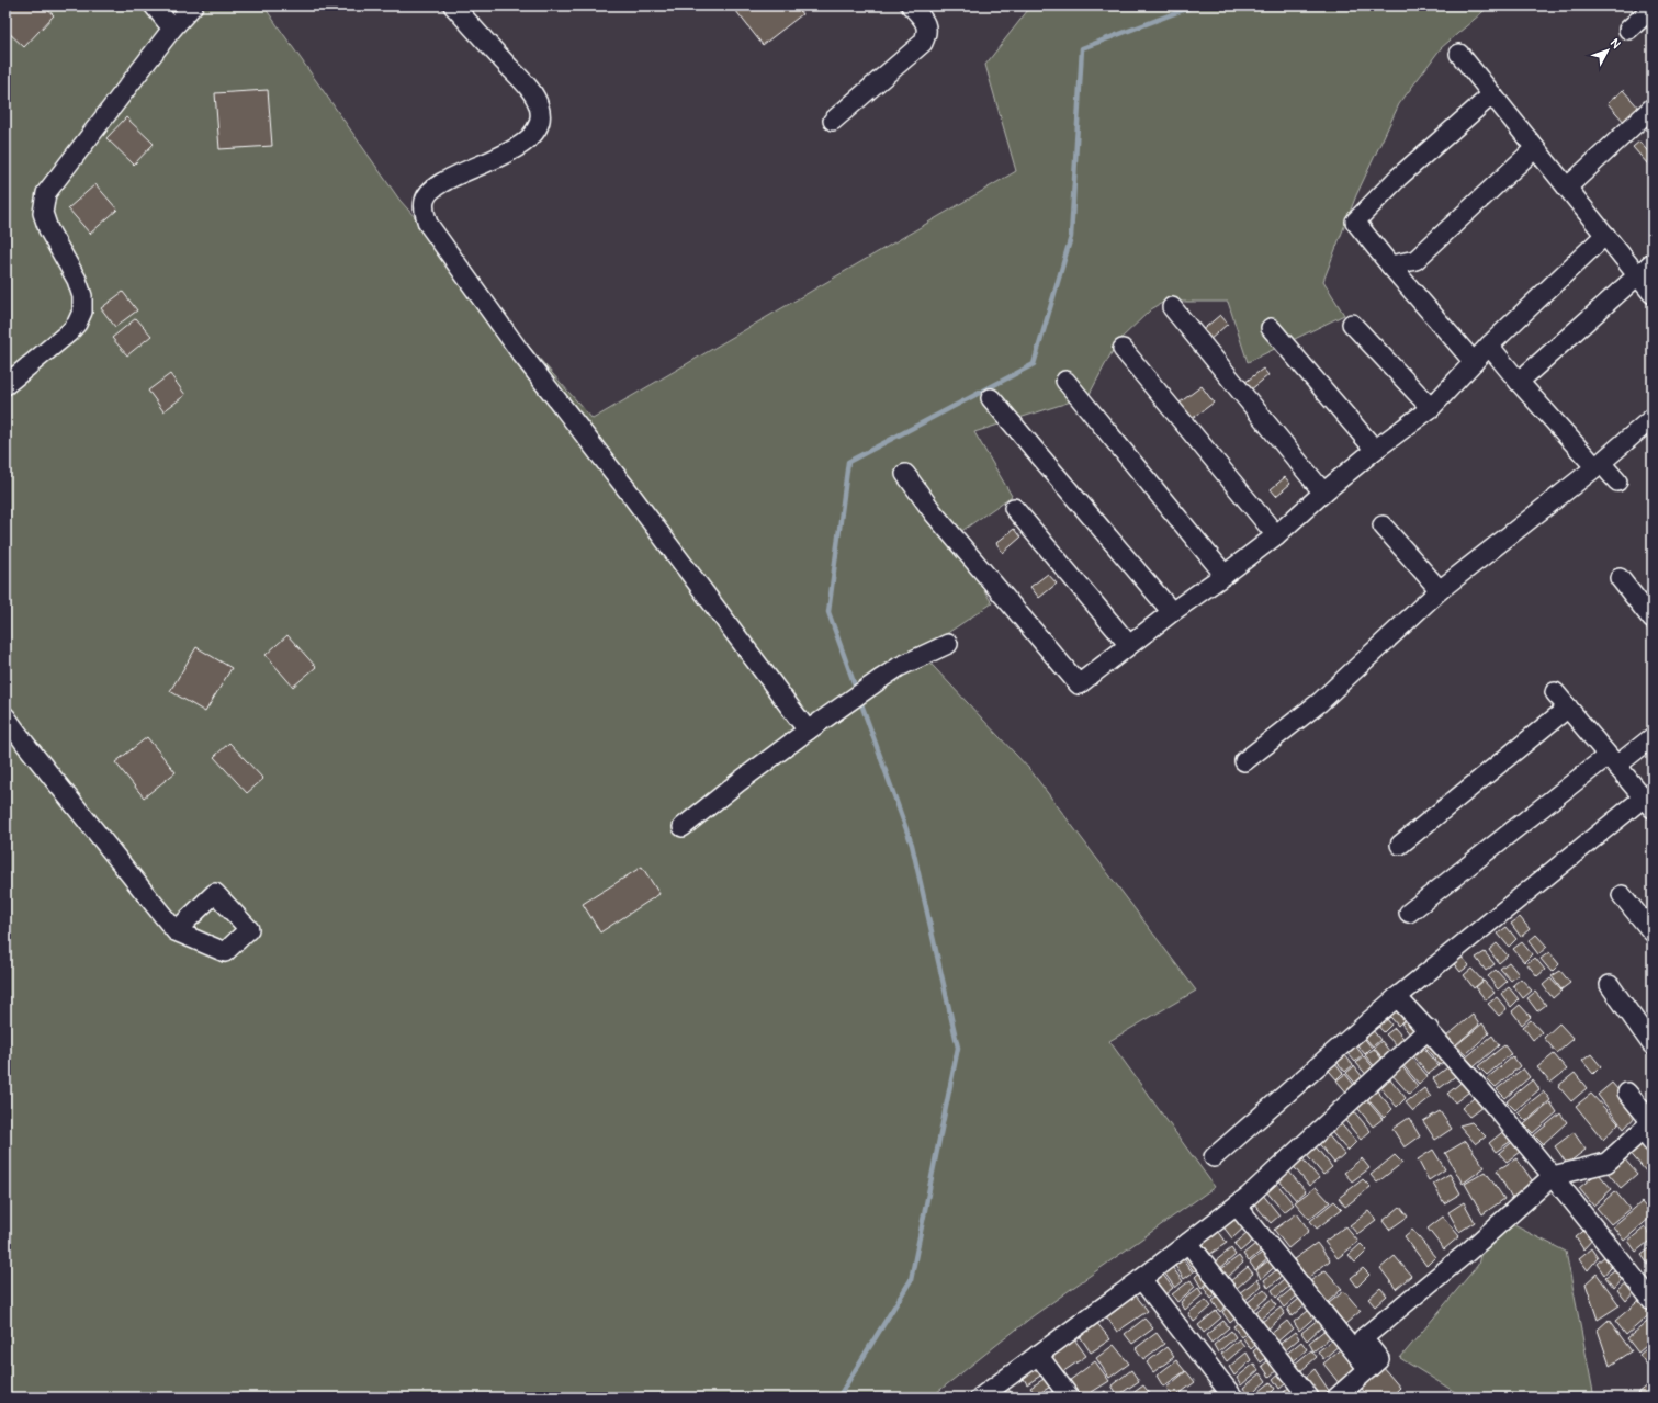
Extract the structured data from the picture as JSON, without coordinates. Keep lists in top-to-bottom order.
{
  "north": "top right"
}
